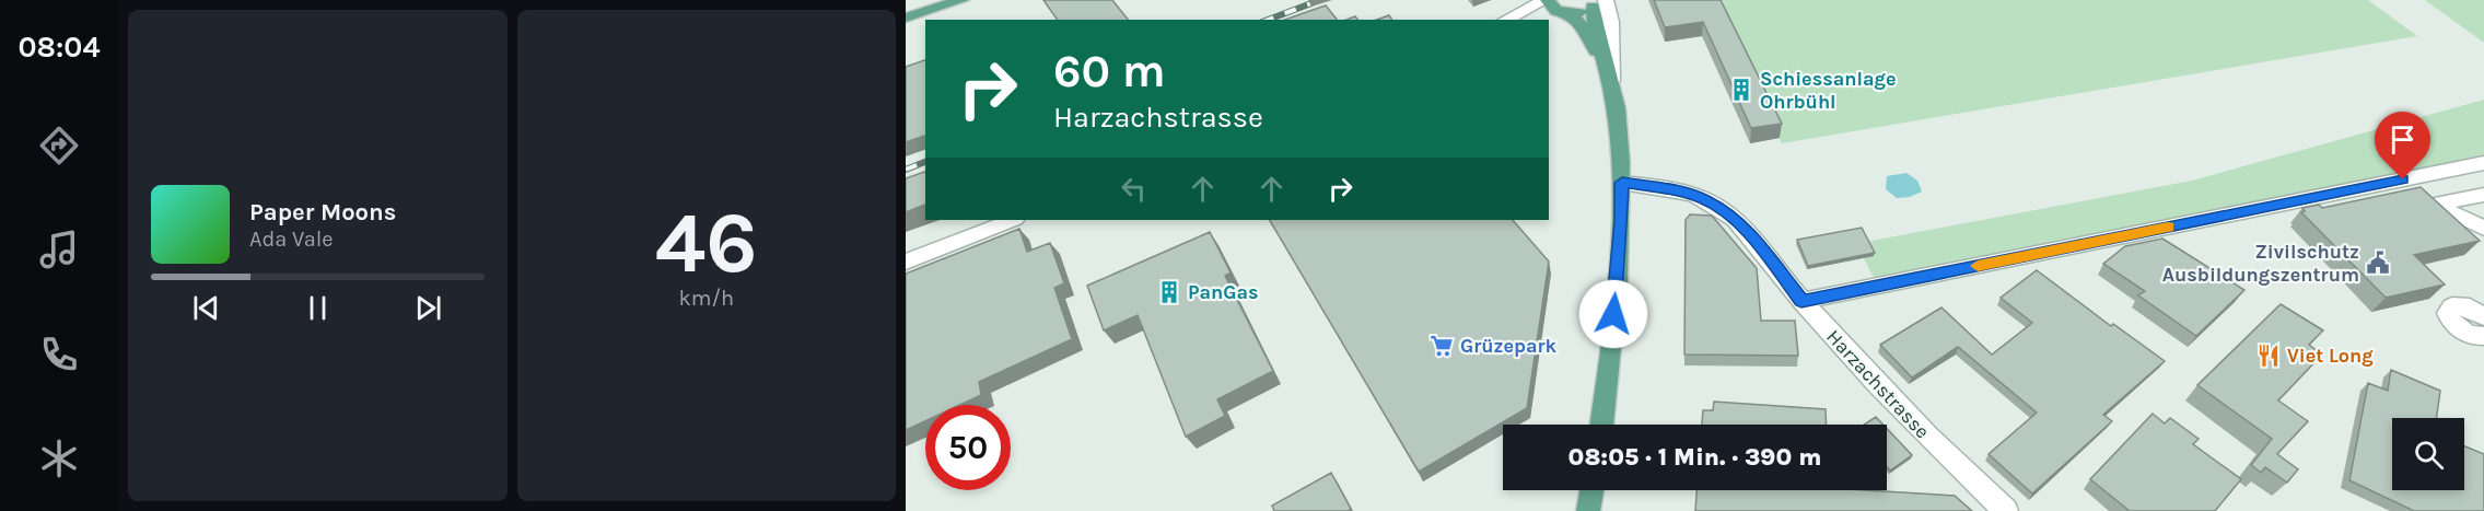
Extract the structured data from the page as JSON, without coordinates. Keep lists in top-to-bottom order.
{
  "streets": {
    "street": ["Harzachstrasse"]
  },
  "places": {
    "building": ["Schiessanlage Ohrbühl", "PanGas"],
    "public building": ["Zivilschutz Ausbildungszentrum"],
    "supermarket": ["Grüzepark"],
    "restaurant": ["Viet Long"]
  },
  "page": {
    "tabs": "08:04",
    "tile": ["46", "km/h"],
    "turn": ["60 m", "Harzachstrasse"],
    "song": ["Paper Moons", "Ada Vale"],
    "limit": "50",
    "trip": "08:05 · 1 Min. · 390 m"
  }
}
